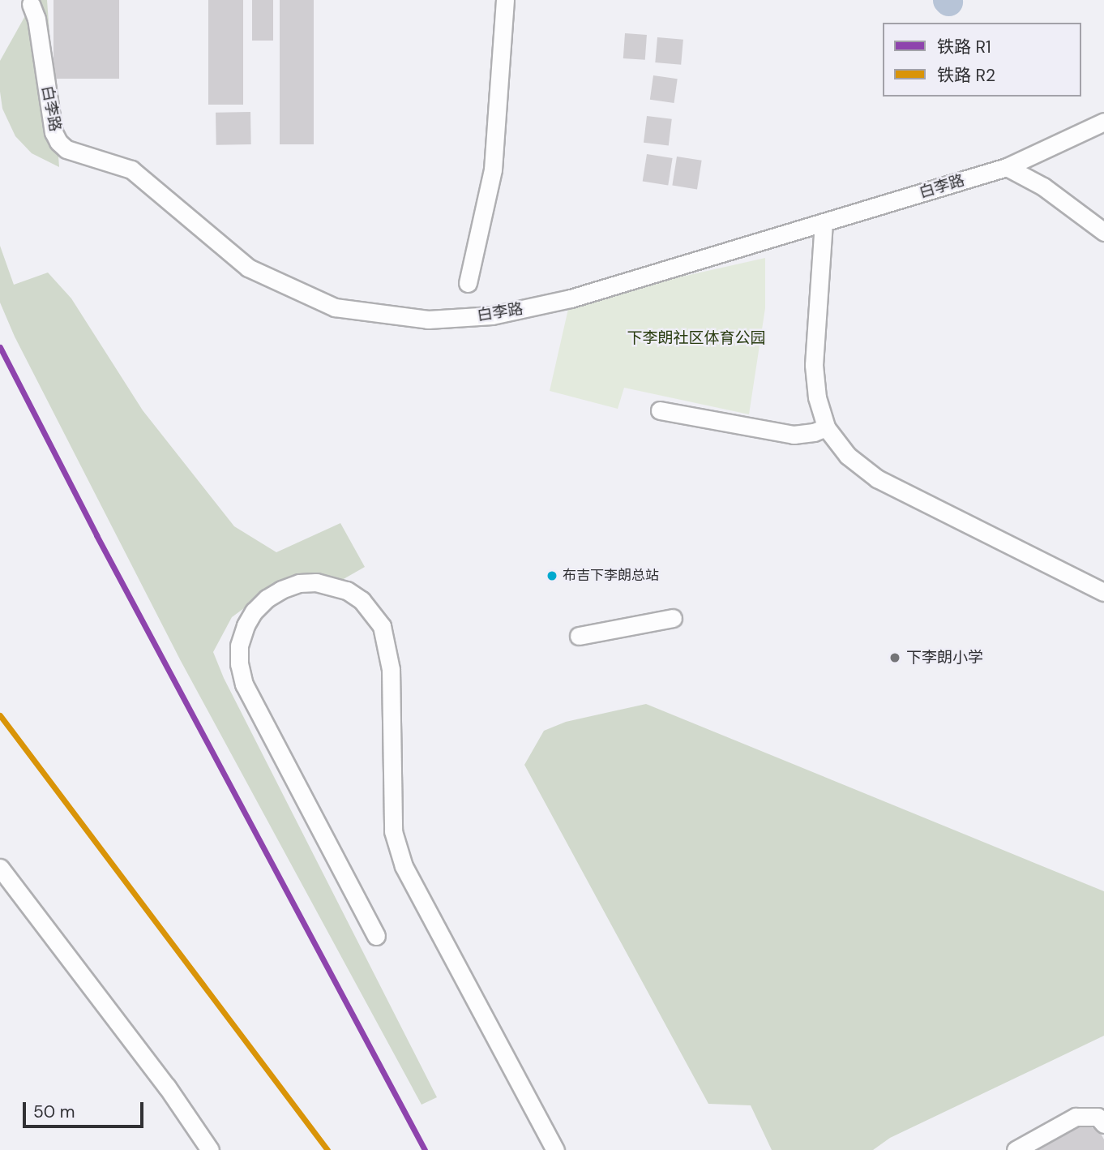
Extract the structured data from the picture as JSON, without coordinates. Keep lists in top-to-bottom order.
{
  "streets": {
    "street": ["白李路"]
  },
  "parks": ["下李朗社区体育公园"],
  "places": ["布吉下李朗总站", "下李朗小学"],
  "lines": ["rail line R1", "rail line R2"],
  "legend": ["铁路 R1", "铁路 R2"],
  "scale_bar": "50 m"
}
